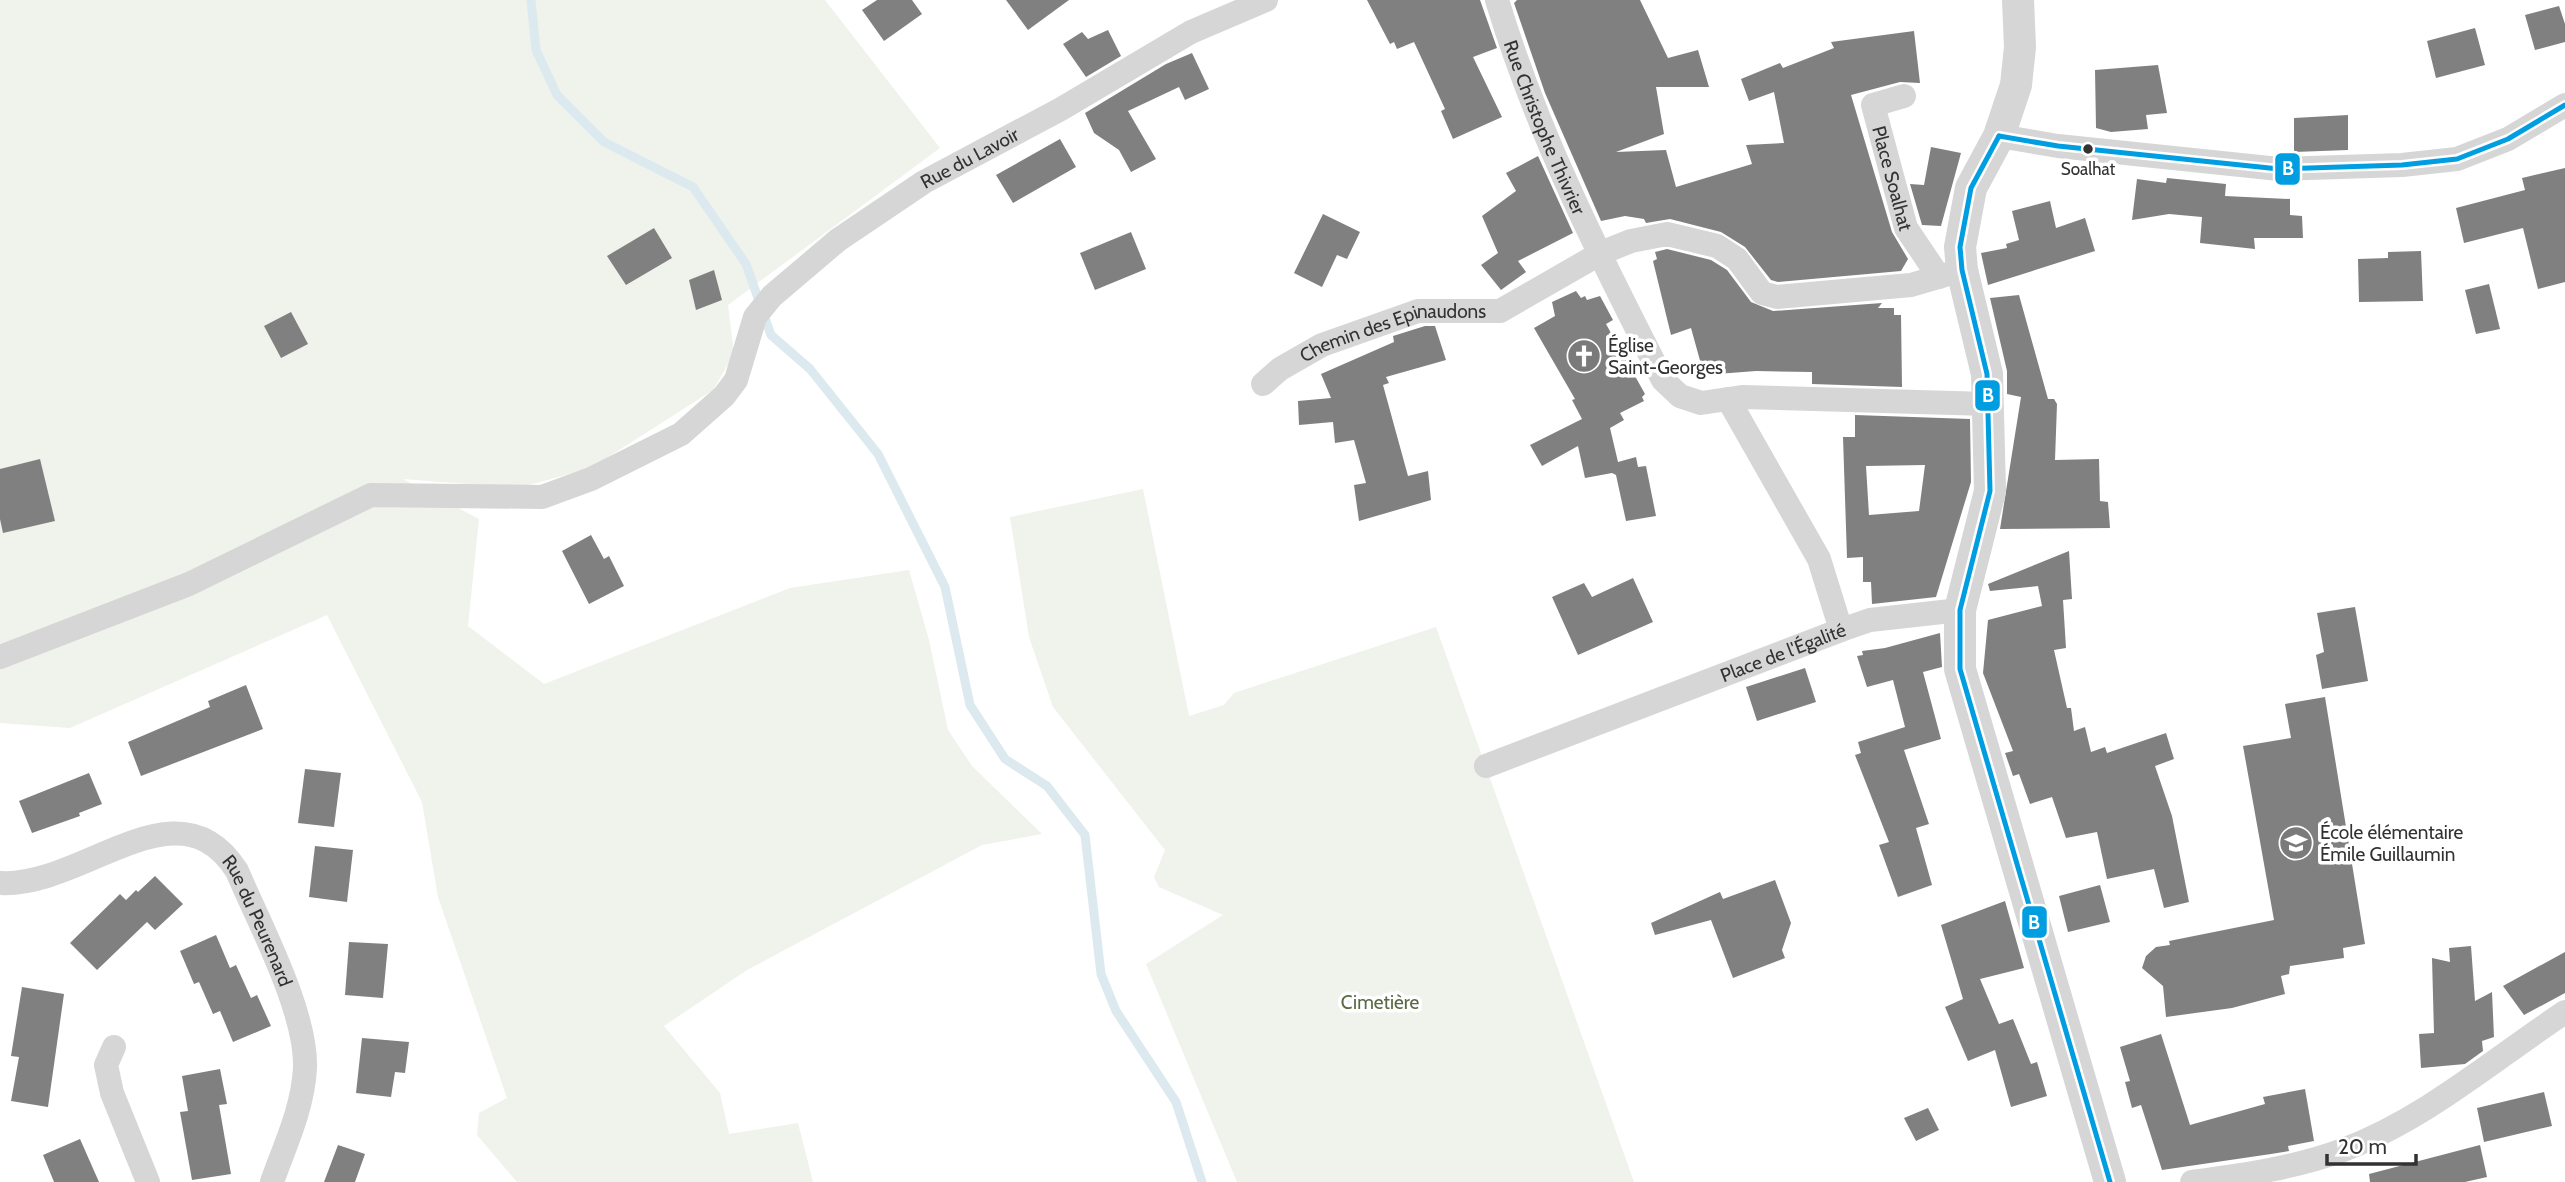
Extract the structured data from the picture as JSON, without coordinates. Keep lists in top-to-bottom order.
{
  "streets": {
    "street": [
      "Rue Christophe Thivrier",
      "Rue du Lavoir",
      "Place Soalhat",
      "Chemin des Epinaudons",
      "Place de l'Égalité",
      "Rue du Peurenard"
    ]
  },
  "crossings": [
    ["Rue Christophe Thivrier", "Chemin des Epinaudons"],
    ["Place Soalhat", "Chemin des Epinaudons"]
  ],
  "parks": ["Cimetière"],
  "places": {
    "other": ["Soalhat"],
    "church": ["Église Saint-Georges"],
    "school or university": ["École élémentaire Émile Guillaumin"]
  },
  "lines": ["transit line B"],
  "scale_bar": "20 m"
}
